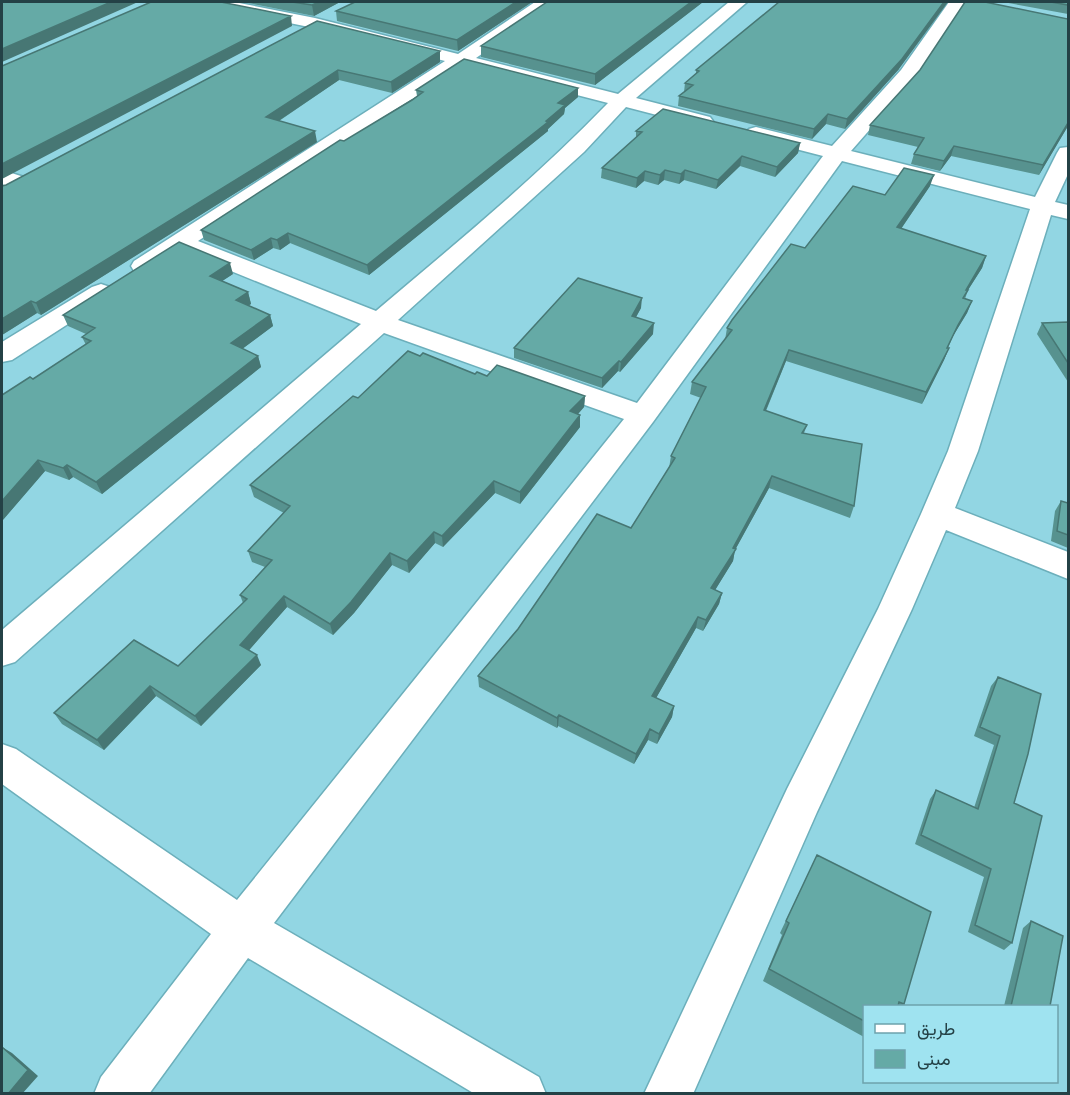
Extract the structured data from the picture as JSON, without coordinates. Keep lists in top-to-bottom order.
{
  "legend": ["طريق", "مبنى"]
}
